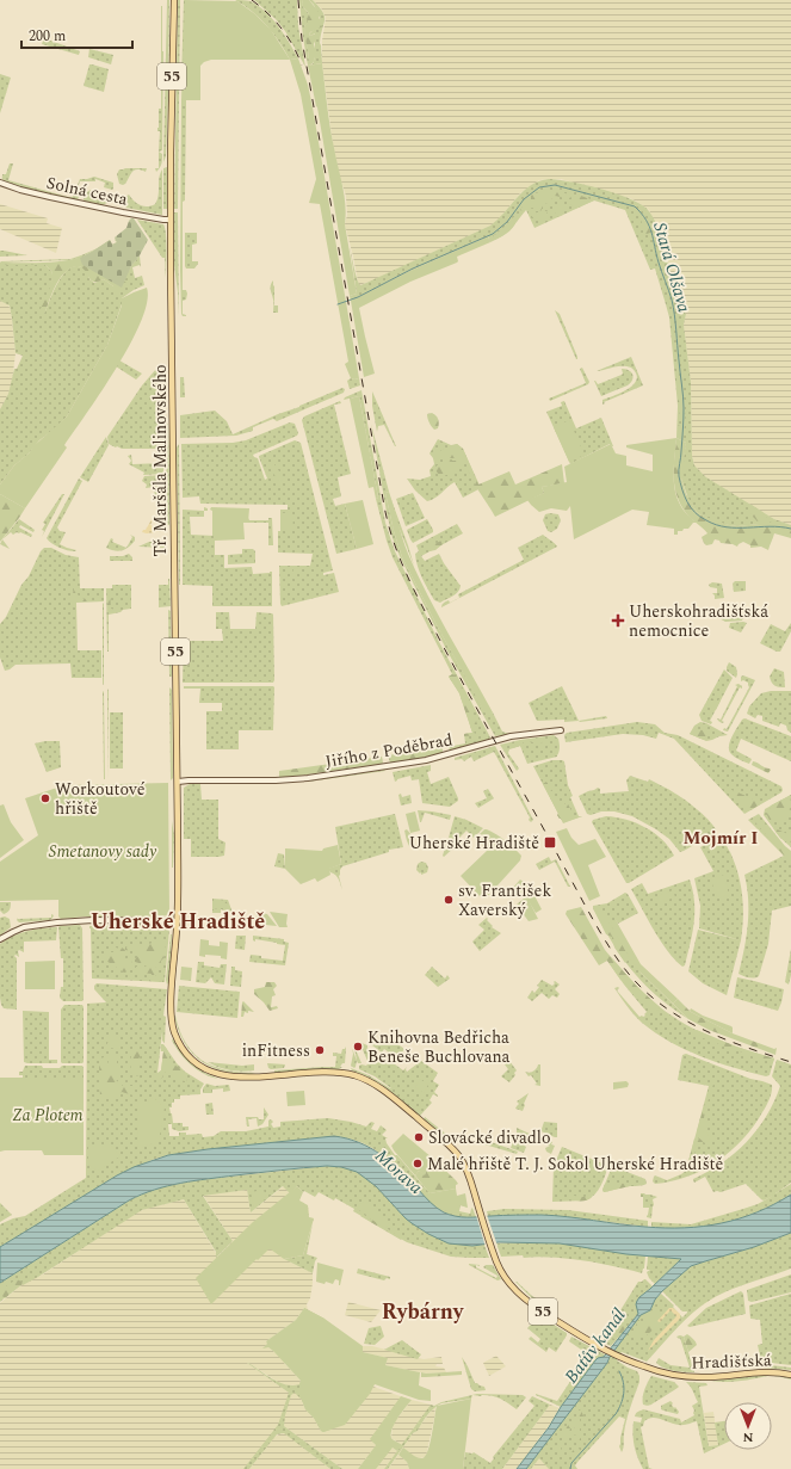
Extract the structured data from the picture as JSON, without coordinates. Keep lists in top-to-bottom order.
{
  "streets": {
    "main road": ["55", "Tř. Maršála Malinovského", "Hradišťská"],
    "street": ["Solná cesta", "Jiřího z Poděbrad"]
  },
  "crossings": [
    ["Solná cesta", "Tř. Maršála Malinovského"],
    ["Tř. Maršála Malinovského", "Jiřího z Poděbrad"],
    ["Tř. Maršála Malinovského", "Hradišťská"]
  ],
  "districts": ["Mojmír I", "Uherské Hradiště", "Rybárny"],
  "water": ["Stará Olšava", "Morava", "Baťův kanál"],
  "parks": ["Smetanovy sady", "Za Plotem"],
  "places": {
    "health": ["Uherskohradišťská nemocnice"],
    "other": [
      "Workoutové hřiště",
      "sv. František Xaverský",
      "Knihovna Bedřicha Beneše Buchlovana",
      "inFitness",
      "Slovácké divadlo",
      "Malé hřiště T. J. Sokol Uherské Hradiště"
    ],
    "transit": ["Uherské Hradiště"]
  },
  "scale_bar": "200 m",
  "north": "bottom"
}
